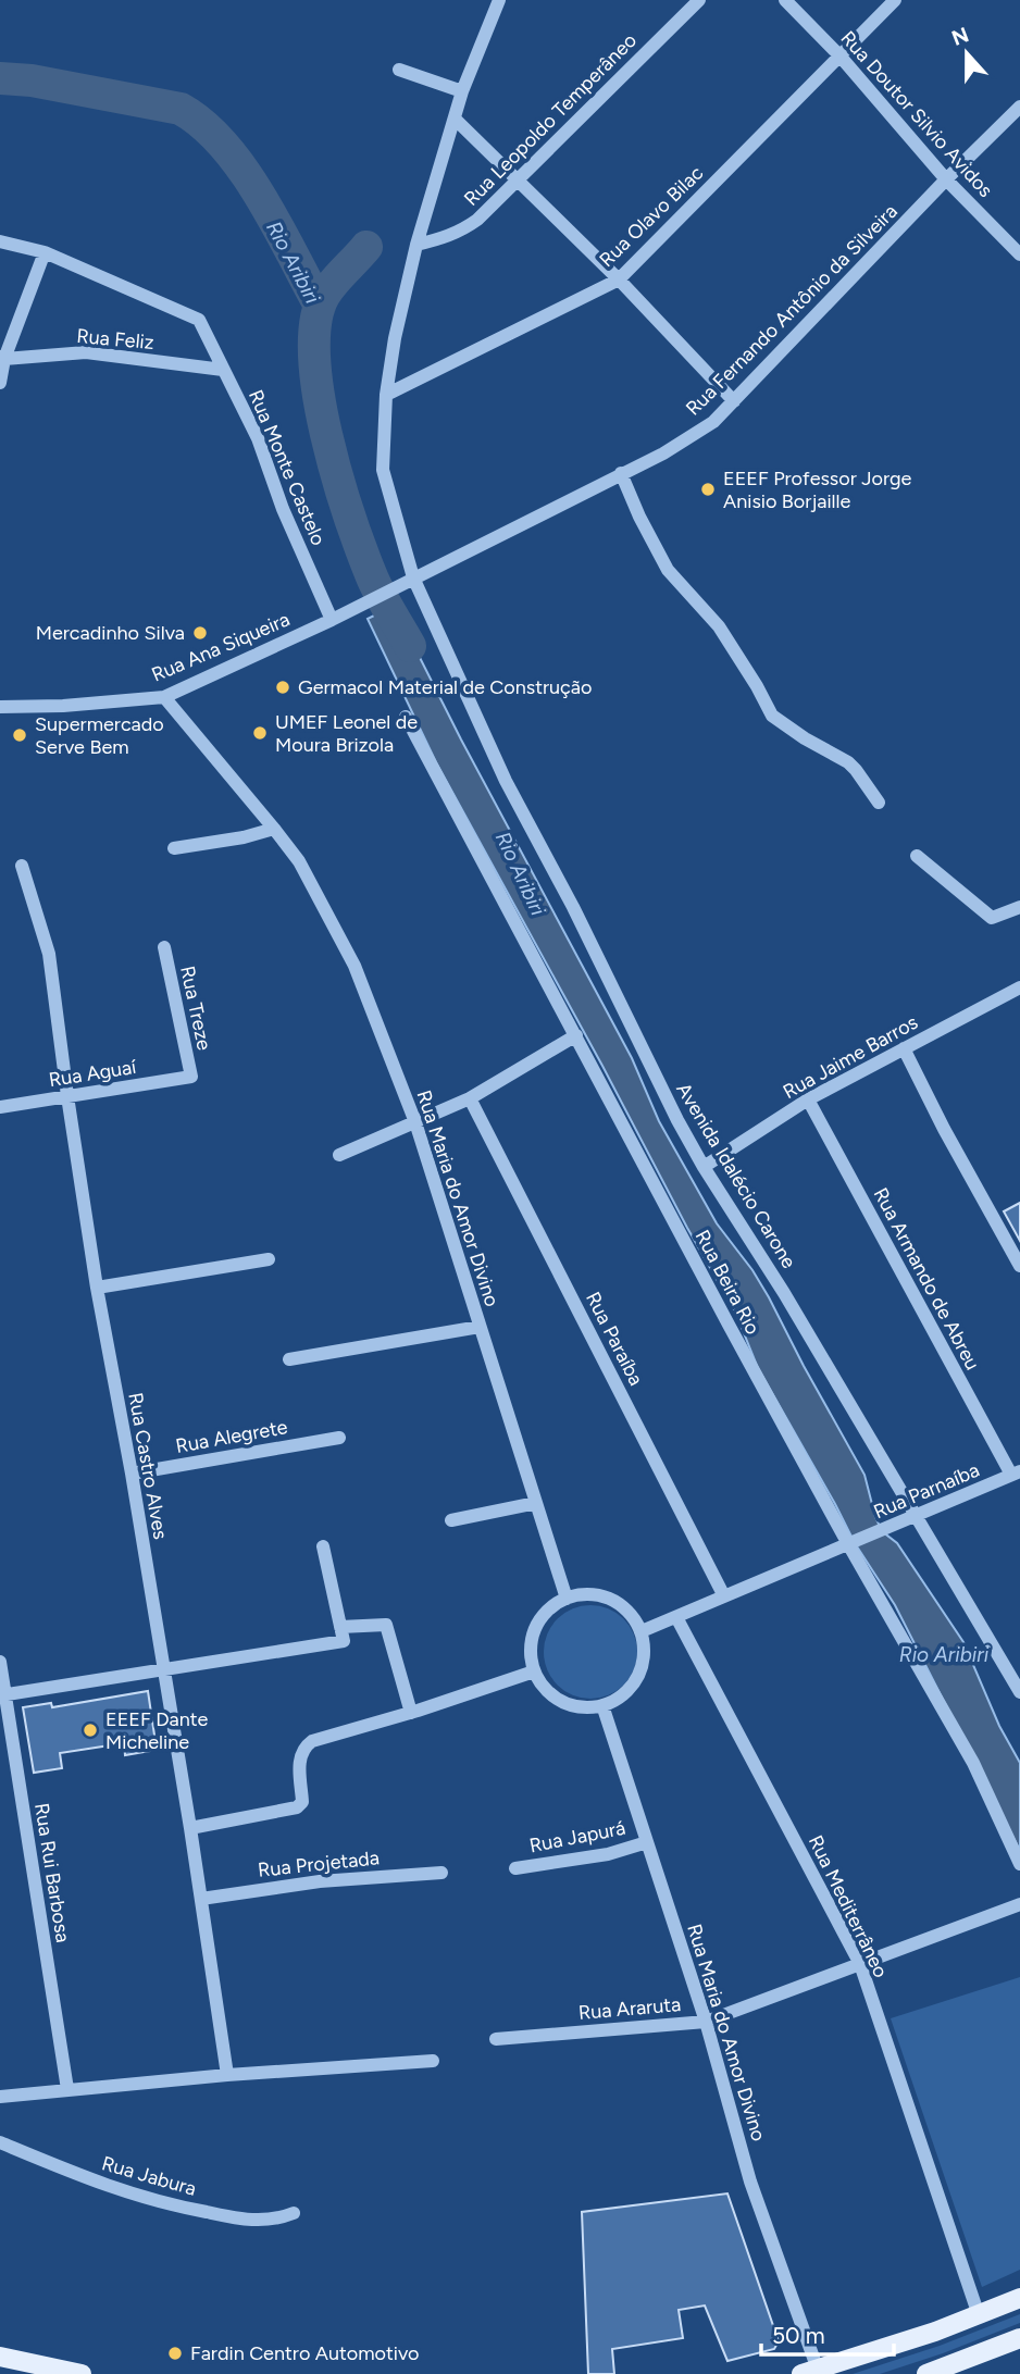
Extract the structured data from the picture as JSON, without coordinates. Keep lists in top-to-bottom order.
{
  "streets": {
    "street": [
      "Rua Doutor Silvio Avidos",
      "Rua Leopoldo Temperâneo",
      "Rua Olavo Bilac",
      "Rua Fernando Antônio da Silveira",
      "Rua Feliz",
      "Rua Monte Castelo",
      "Rua Ana Siqueira",
      "Rua Treze",
      "Rua Jaime Barros",
      "Rua Aguaí",
      "Avenida Idalécio Carone",
      "Rua Maria do Amor Divino",
      "Rua Armando de Abreu",
      "Rua Beira Rio",
      "Rua Paraíba",
      "Rua Alegrete",
      "Rua Castro Alves",
      "Rua Parnaíba",
      "Rua Japurá",
      "Rua Projetada",
      "Rua Rui Barbosa",
      "Rua Mediterrâneo",
      "Rua Araruta",
      "Rua Jabura"
    ]
  },
  "crossings": [
    ["Rua Doutor Silvio Avidos", "Rua Olavo Bilac"],
    ["Rua Doutor Silvio Avidos", "Rua Fernando Antônio da Silveira"],
    ["Rua Leopoldo Temperâneo", "Avenida Idalécio Carone"],
    ["Rua Olavo Bilac", "Avenida Idalécio Carone"],
    ["Rua Fernando Antônio da Silveira", "Rua Ana Siqueira"],
    ["Rua Fernando Antônio da Silveira", "Avenida Idalécio Carone"],
    ["Rua Feliz", "Rua Monte Castelo"],
    ["Rua Monte Castelo", "Rua Ana Siqueira"],
    ["Rua Ana Siqueira", "Rua Maria do Amor Divino"],
    ["Rua Treze", "Rua Aguaí"],
    ["Rua Jaime Barros", "Avenida Idalécio Carone"],
    ["Rua Jaime Barros", "Rua Armando de Abreu"],
    ["Rua Aguaí", "Rua Castro Alves"],
    ["Avenida Idalécio Carone", "Rua Parnaíba"],
    ["Rua Maria do Amor Divino", "Rua Japurá"],
    ["Rua Maria do Amor Divino", "Rua Araruta"],
    ["Rua Armando de Abreu", "Rua Parnaíba"],
    ["Rua Beira Rio", "Rua Parnaíba"],
    ["Rua Alegrete", "Rua Castro Alves"],
    ["Rua Castro Alves", "Rua Projetada"],
    ["Rua Mediterrâneo", "Rua Araruta"]
  ],
  "water": ["Rio Aribiri"],
  "places": [
    "EEEF Professor Jorge Anisio Borjaille",
    "Mercadinho Silva",
    "Germacol Material de Construção",
    "UMEF Leonel de Moura Brizola",
    "Supermercado Serve Bem",
    "EEEF Dante Micheline",
    "Fardin Centro Automotivo"
  ],
  "scale_bar": "50 m",
  "north": "top"
}
